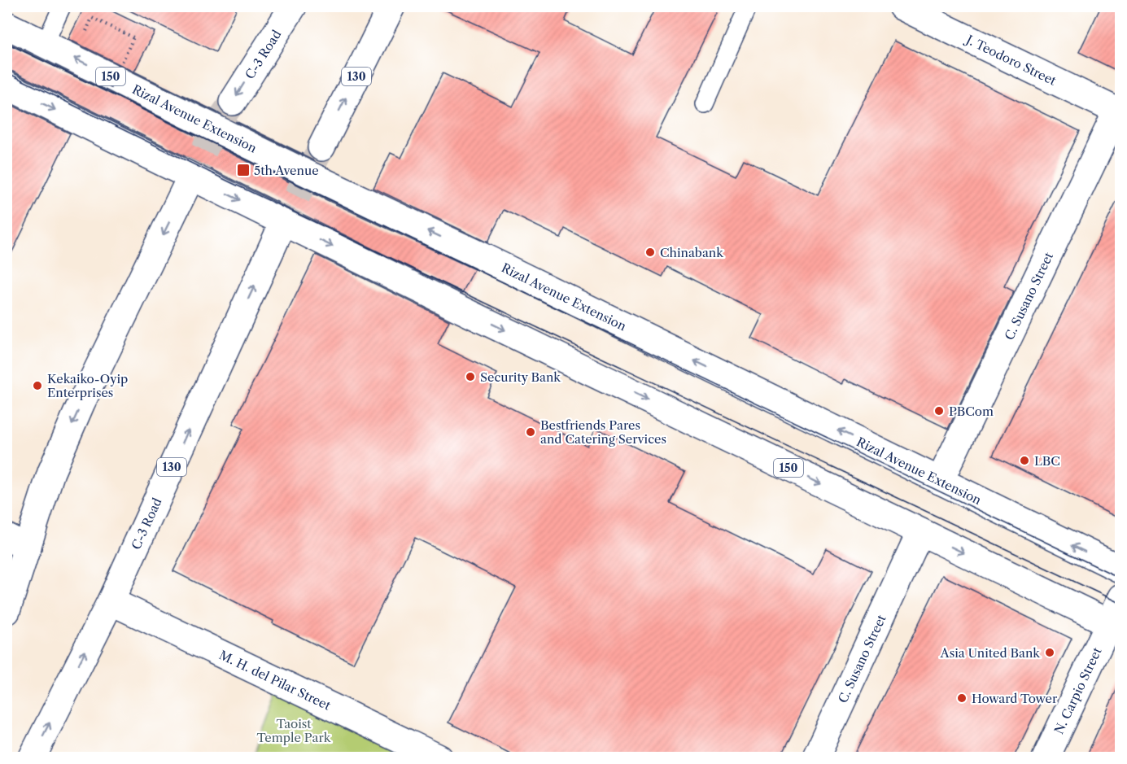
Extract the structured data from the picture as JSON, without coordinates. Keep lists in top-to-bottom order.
{
  "streets": {
    "main road": [
      "C-3 Road",
      "J. Teodoro Street",
      "150",
      "130",
      "Rizal Avenue Extension",
      "C. Susano Street",
      "M. H. del Pilar Street",
      "N. Carpio Street"
    ]
  },
  "crossings": [
    ["C-3 Road", "M. H. del Pilar Street"],
    ["J. Teodoro Street", "C. Susano Street"],
    ["150", "C. Susano Street"],
    ["150", "N. Carpio Street"],
    ["Rizal Avenue Extension", "C. Susano Street"]
  ],
  "parks": ["Taoist Temple Park"],
  "places": {
    "transit": ["5th Avenue"],
    "other": [
      "Chinabank",
      "Security Bank",
      "Kekaiko-Oyip Enterprises",
      "PBCom",
      "Bestfriends Pares and Catering Services",
      "LBC",
      "Asia United Bank",
      "Howard Tower"
    ]
  }
}
